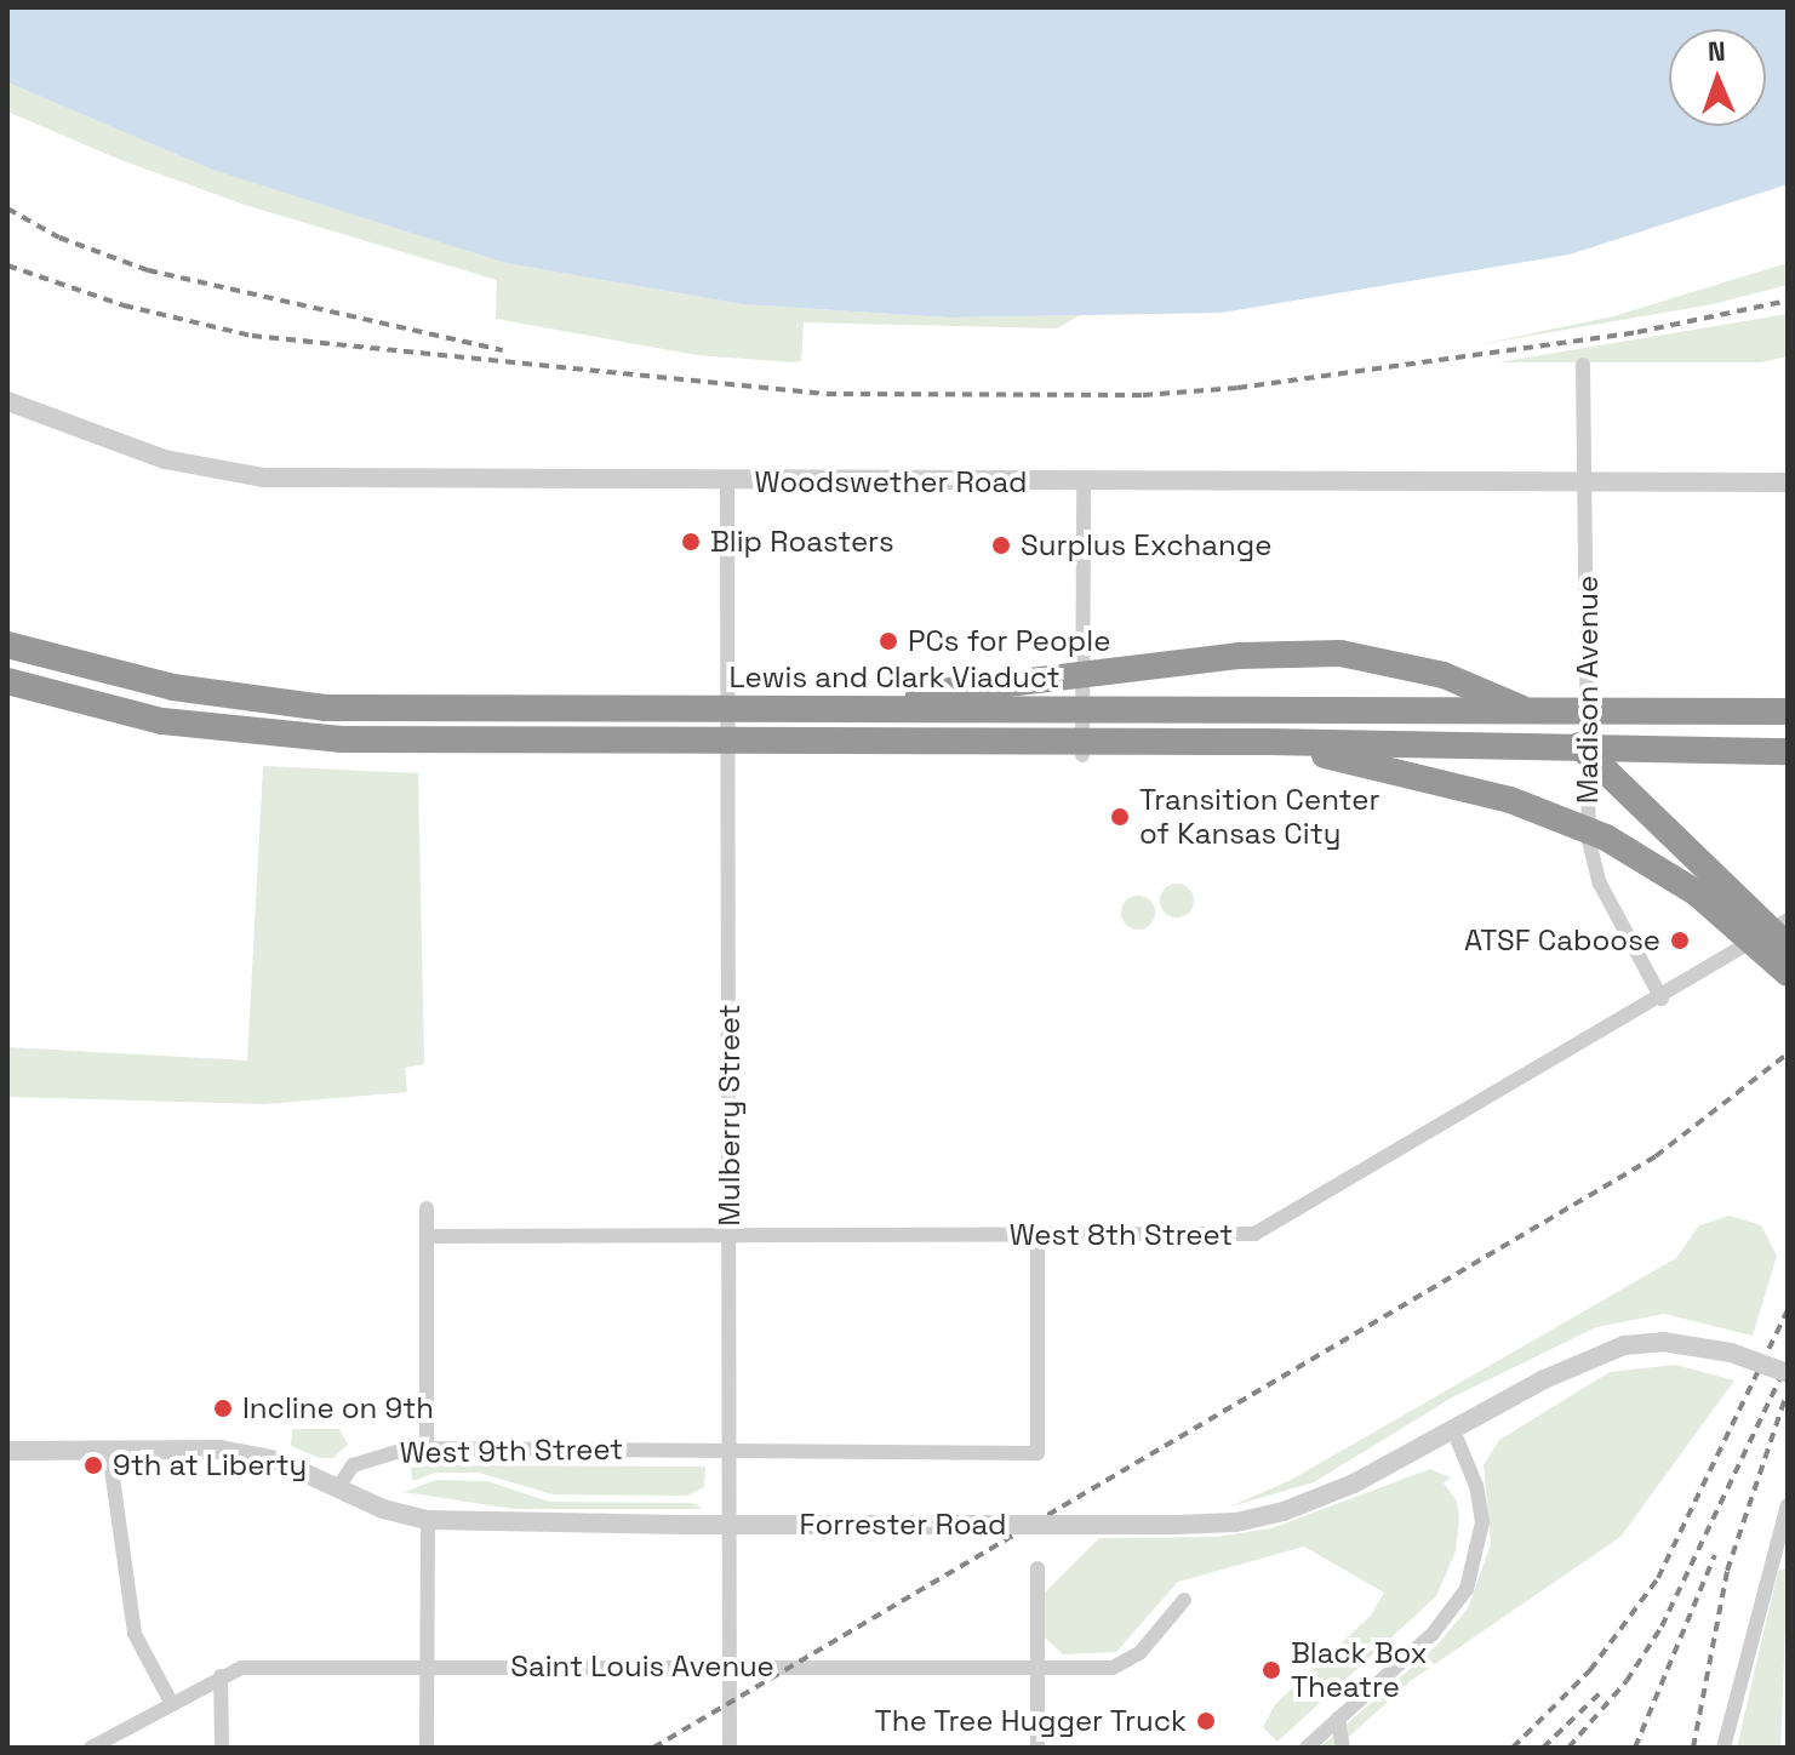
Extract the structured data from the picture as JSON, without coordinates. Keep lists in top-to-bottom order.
{
  "streets": {
    "highway": ["Lewis and Clark Viaduct"],
    "street": [
      "Woodswether Road",
      "Madison Avenue",
      "Mulberry Street",
      "West 8th Street",
      "West 9th Street",
      "Forrester Road",
      "Saint Louis Avenue"
    ]
  },
  "crossings": [
    ["Woodswether Road", "Madison Avenue"],
    ["Woodswether Road", "Mulberry Street"],
    ["Madison Avenue", "West 8th Street"],
    ["Mulberry Street", "West 8th Street"],
    ["Mulberry Street", "West 9th Street"],
    ["Mulberry Street", "Saint Louis Avenue"],
    ["West 8th Street", "West 9th Street"],
    ["West 9th Street", "Forrester Road"]
  ],
  "places": [
    "Blip Roasters",
    "Surplus Exchange",
    "PCs for People",
    "Transition Center of Kansas City",
    "ATSF Caboose",
    "Incline on 9th",
    "9th at Liberty",
    "Black Box Theatre",
    "The Tree Hugger Truck"
  ],
  "north": "top"
}
